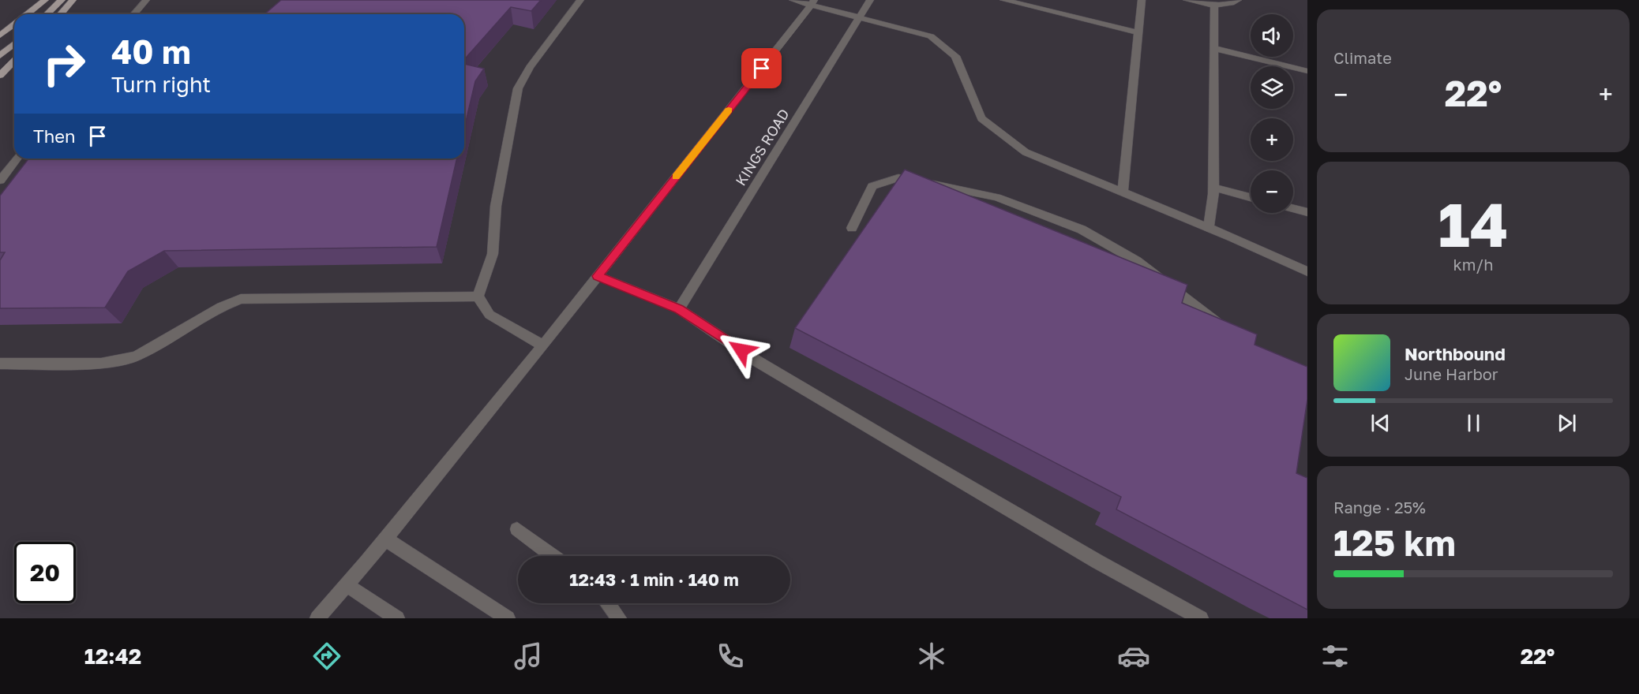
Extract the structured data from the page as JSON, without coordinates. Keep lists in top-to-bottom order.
{
  "streets": {
    "street": ["KINGS ROAD"]
  },
  "page": {
    "tile": [
      "Climate",
      ["14", "km/h"],
      ["Range · 25%", "125 km"]
    ],
    "map_buttons": ["+", "−"],
    "turn": ["40 m", "Turn right"],
    "heat": ["−", "22°", "+"],
    "then": "Then",
    "song": ["Northbound", "June Harbor"],
    "limit": "20",
    "trip": "12:43 · 1 min · 140 m",
    "tabs": ["12:42", "22°"]
  }
}
